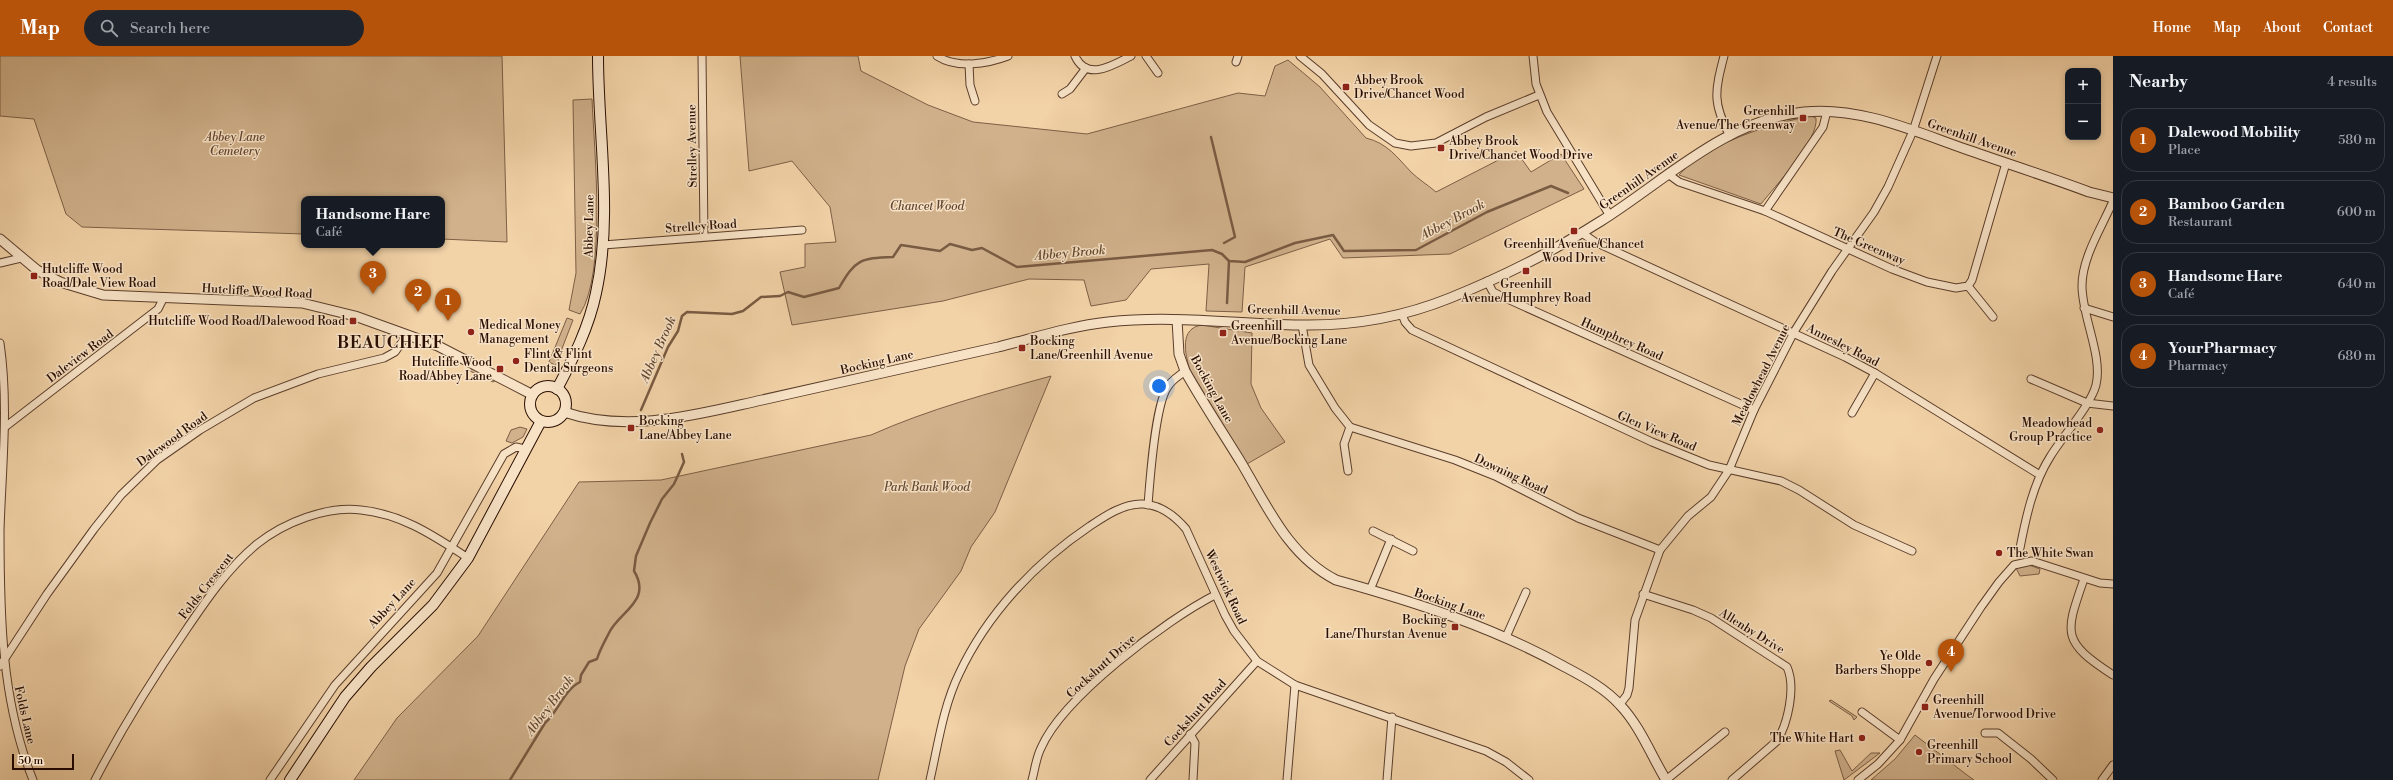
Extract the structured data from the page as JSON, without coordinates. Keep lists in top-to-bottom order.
{
  "streets": {
    "main road": ["Abbey Lane"],
    "street": [
      "Greenhill Avenue",
      "Strelley Avenue",
      "Strelley Road",
      "The Greenway",
      "Hutcliffe Wood Road",
      "Humphrey Road",
      "Annesley Road",
      "Daleview Road",
      "Bocking Lane",
      "Meadowhead Avenue",
      "Glen View Road",
      "Dalewood Road",
      "Downing Road",
      "Folds Crescent",
      "Westwick Road",
      "Allenby Drive",
      "Cockshutt Drive",
      "Cockshutt Road",
      "Folds Lane"
    ]
  },
  "crossings": [
    ["Greenhill Avenue", "The Greenway"],
    ["Greenhill Avenue", "Humphrey Road"],
    ["Greenhill Avenue", "Annesley Road"],
    ["Greenhill Avenue", "Bocking Lane"],
    ["Greenhill Avenue", "Meadowhead Avenue"],
    ["Greenhill Avenue", "Glen View Road"],
    ["Strelley Avenue", "Strelley Road"],
    ["Abbey Lane", "Strelley Road"],
    ["Abbey Lane", "Hutcliffe Wood Road"],
    ["Abbey Lane", "Bocking Lane"],
    ["Abbey Lane", "Folds Crescent"],
    ["The Greenway", "Meadowhead Avenue"],
    ["Hutcliffe Wood Road", "Daleview Road"],
    ["Hutcliffe Wood Road", "Bocking Lane"],
    ["Hutcliffe Wood Road", "Dalewood Road"],
    ["Humphrey Road", "Meadowhead Avenue"],
    ["Annesley Road", "Meadowhead Avenue"],
    ["Daleview Road", "Folds Lane"],
    ["Bocking Lane", "Meadowhead Avenue"],
    ["Meadowhead Avenue", "Glen View Road"],
    ["Meadowhead Avenue", "Downing Road"],
    ["Meadowhead Avenue", "Allenby Drive"],
    ["Dalewood Road", "Folds Lane"],
    ["Westwick Road", "Cockshutt Drive"],
    ["Westwick Road", "Cockshutt Road"]
  ],
  "districts": ["BEAUCHIEF"],
  "water": ["Abbey Brook"],
  "parks": ["Abbey Lane Cemetery", "Chancet Wood", "Park Bank Wood"],
  "places": {
    "transit": [
      "Abbey Brook Drive/Chancet Wood",
      "Greenhill Avenue/The Greenway",
      "Abbey Brook Drive/Chancet Wood Drive",
      "Greenhill Avenue/Chancet Wood Drive",
      "Greenhill Avenue/Humphrey Road",
      "Hutcliffe Wood Road/Dale View Road",
      "Hutcliffe Wood Road/Dalewood Road",
      "Greenhill Avenue/Bocking Lane",
      "Bocking Lane/Greenhill Avenue",
      "Hutcliffe Wood Road/Abbey Lane",
      "Bocking Lane/Abbey Lane",
      "Bocking Lane/Thurstan Avenue",
      "Greenhill Avenue/Torwood Drive"
    ],
    "other": [
      "Medical Money Management",
      "Flint & Flint Dental Surgeons",
      "Meadowhead Group Practice",
      "The White Swan",
      "Ye Olde Barbers Shoppe",
      "The White Hart",
      "Greenhill Primary School"
    ]
  },
  "scale_bar": "50 m",
  "page": {
    "header": "Map",
    "search": "Search here",
    "nav": [
      "Home",
      "Map",
      "About",
      "Contact"
    ],
    "heading": ["Nearby", "4 results"],
    "map_buttons": ["+", "−"],
    "list": [
      {
        "mark": "1",
        "name": "Dalewood Mobility",
        "note": "Place",
        "value": "580 m"
      },
      {
        "mark": "2",
        "name": "Bamboo Garden",
        "note": "Restaurant",
        "value": "600 m"
      },
      {
        "mark": "3",
        "name": "Handsome Hare",
        "note": "Café",
        "value": "640 m"
      },
      {
        "mark": "4",
        "name": "YourPharmacy",
        "note": "Pharmacy",
        "value": "680 m"
      }
    ],
    "popup": ["Handsome Hare", "Café"],
    "pins": [
      "3",
      "2",
      "1",
      "4"
    ],
    "scale": "50 m"
  }
}
